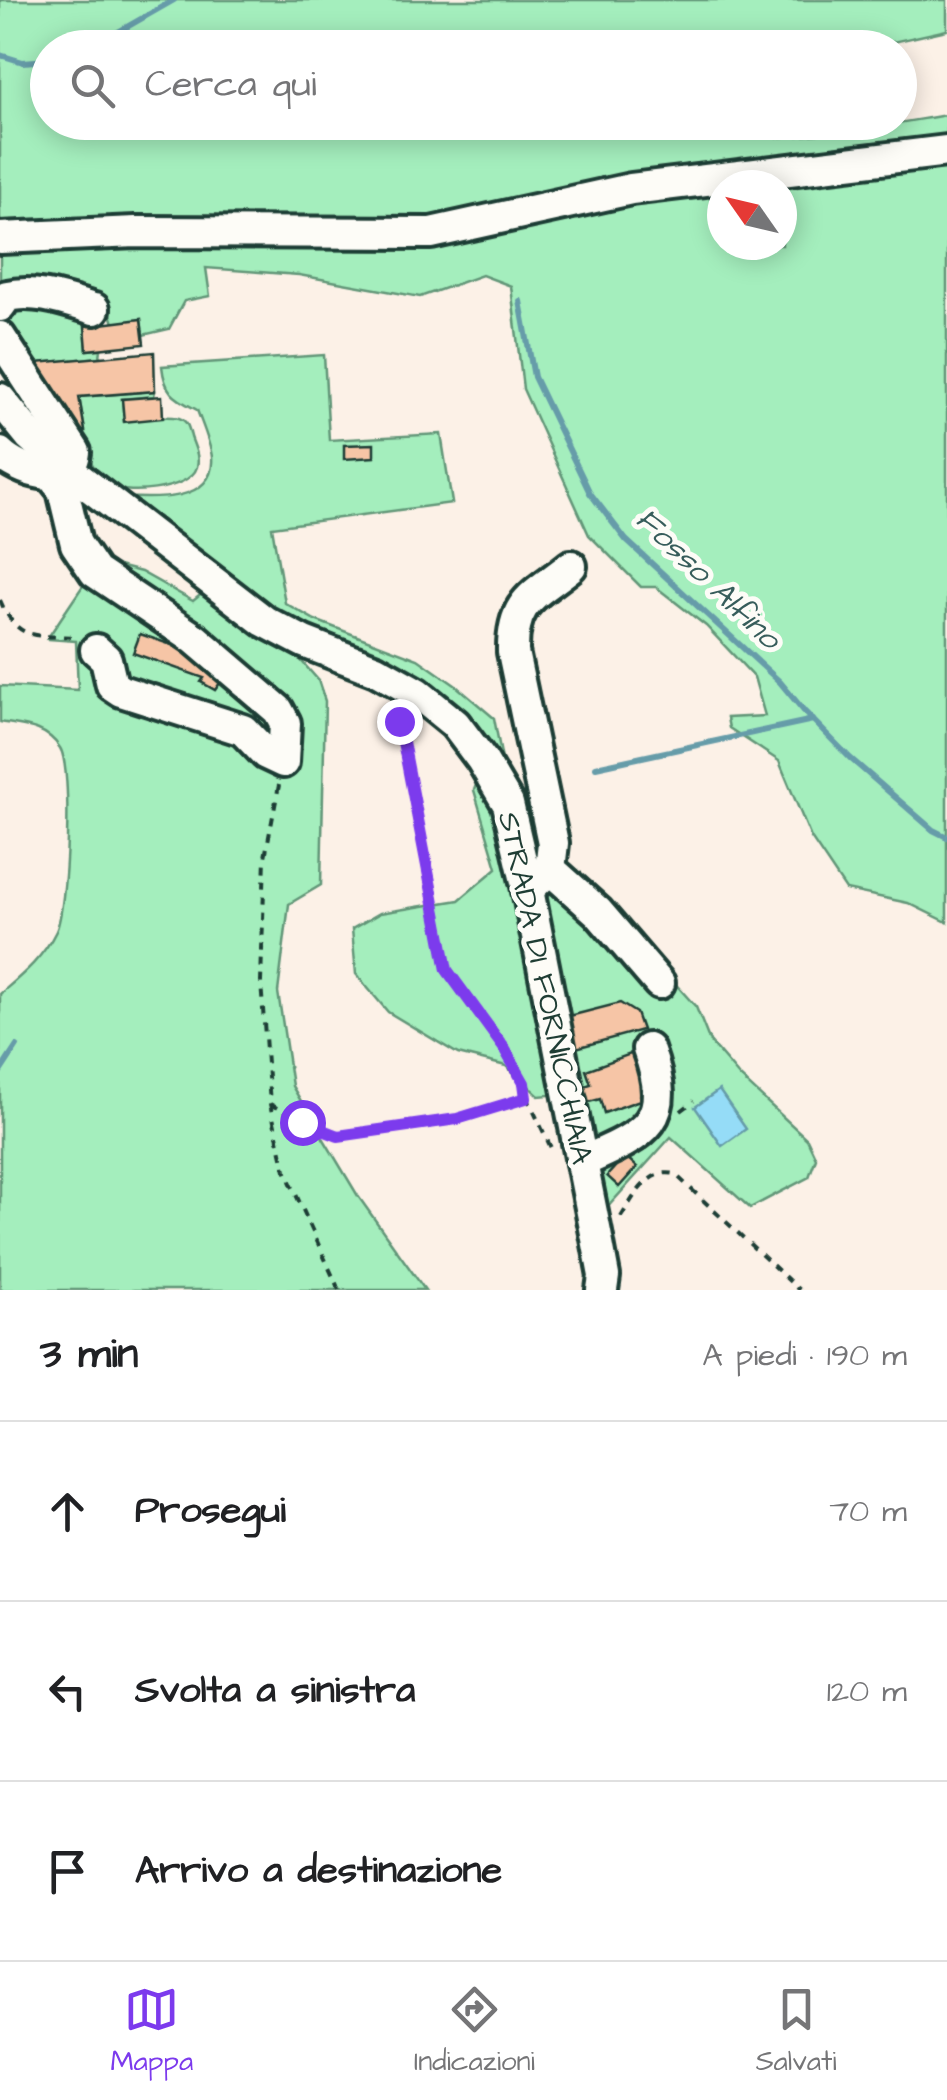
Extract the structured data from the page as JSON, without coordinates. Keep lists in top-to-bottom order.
{
  "streets": {
    "street": ["STRADA DI FORNICCHIAIA"]
  },
  "water": ["Fosso Alfino"],
  "north": "top left",
  "page": {
    "search": "Cerca qui",
    "heading": ["3 min", "A piedi · 190 m"],
    "list": [
      ["Prosegui", "70 m"],
      ["Svolta a sinistra", "120 m"],
      "Arrivo a destinazione"
    ],
    "nav": ["Mappa", "Indicazioni", "Salvati"]
  }
}
